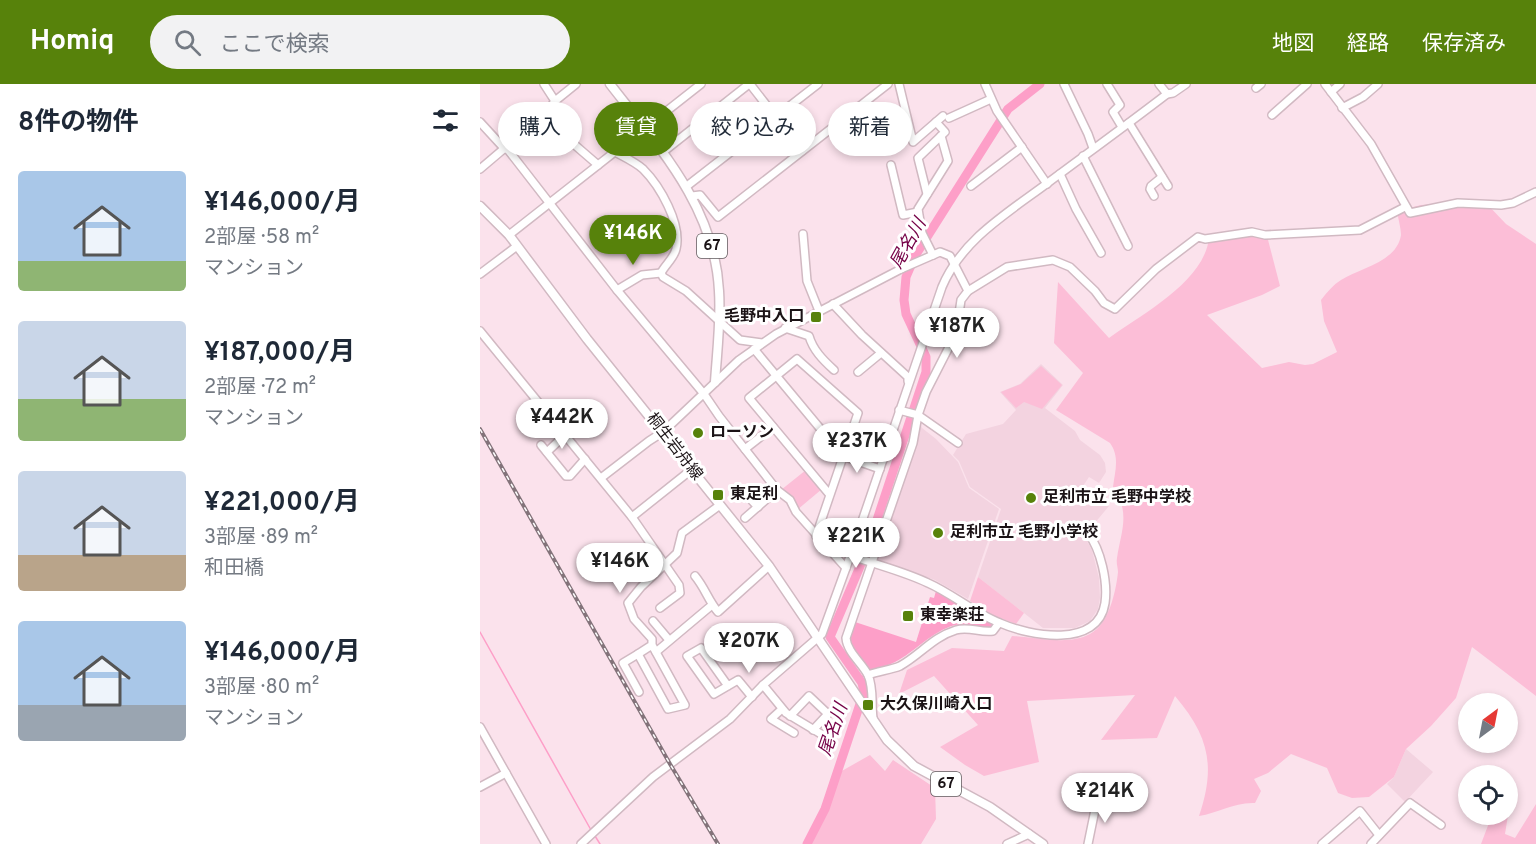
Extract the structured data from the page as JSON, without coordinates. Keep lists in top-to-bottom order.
{
  "streets": {
    "main road": ["67", "桐生岩舟線"]
  },
  "crossings": [
    ["67", "桐生岩舟線"]
  ],
  "water": ["尾名川"],
  "places": {
    "transit": [
      "毛野中入口",
      "東足利",
      "東幸楽荘",
      "大久保川崎入口"
    ],
    "other": ["ローソン", "足利市立 毛野中学校", "足利市立 毛野小学校"]
  },
  "north": "top right",
  "page": {
    "header": "Homiq",
    "search": "ここで検索",
    "nav": ["地図", "経路", "保存済み"],
    "heading": "8件の物件",
    "chip": [
      "購入",
      "賃貸",
      "絞り込み",
      "新着"
    ],
    "list": [
      {
        "name": "¥146,000/月",
        "note": "2部屋 · 58 m² · マンション"
      },
      {
        "name": "¥187,000/月",
        "note": "2部屋 · 72 m² · マンション"
      },
      {
        "name": "¥221,000/月",
        "note": "3部屋 · 89 m² · 和田橋"
      },
      {
        "name": "¥146,000/月",
        "note": "3部屋 · 80 m² · マンション"
      }
    ],
    "price": [
      "¥146K",
      "¥187K",
      "¥442K",
      "¥237K",
      "¥221K",
      "¥146K",
      "¥207K",
      "¥214K"
    ]
  }
}
